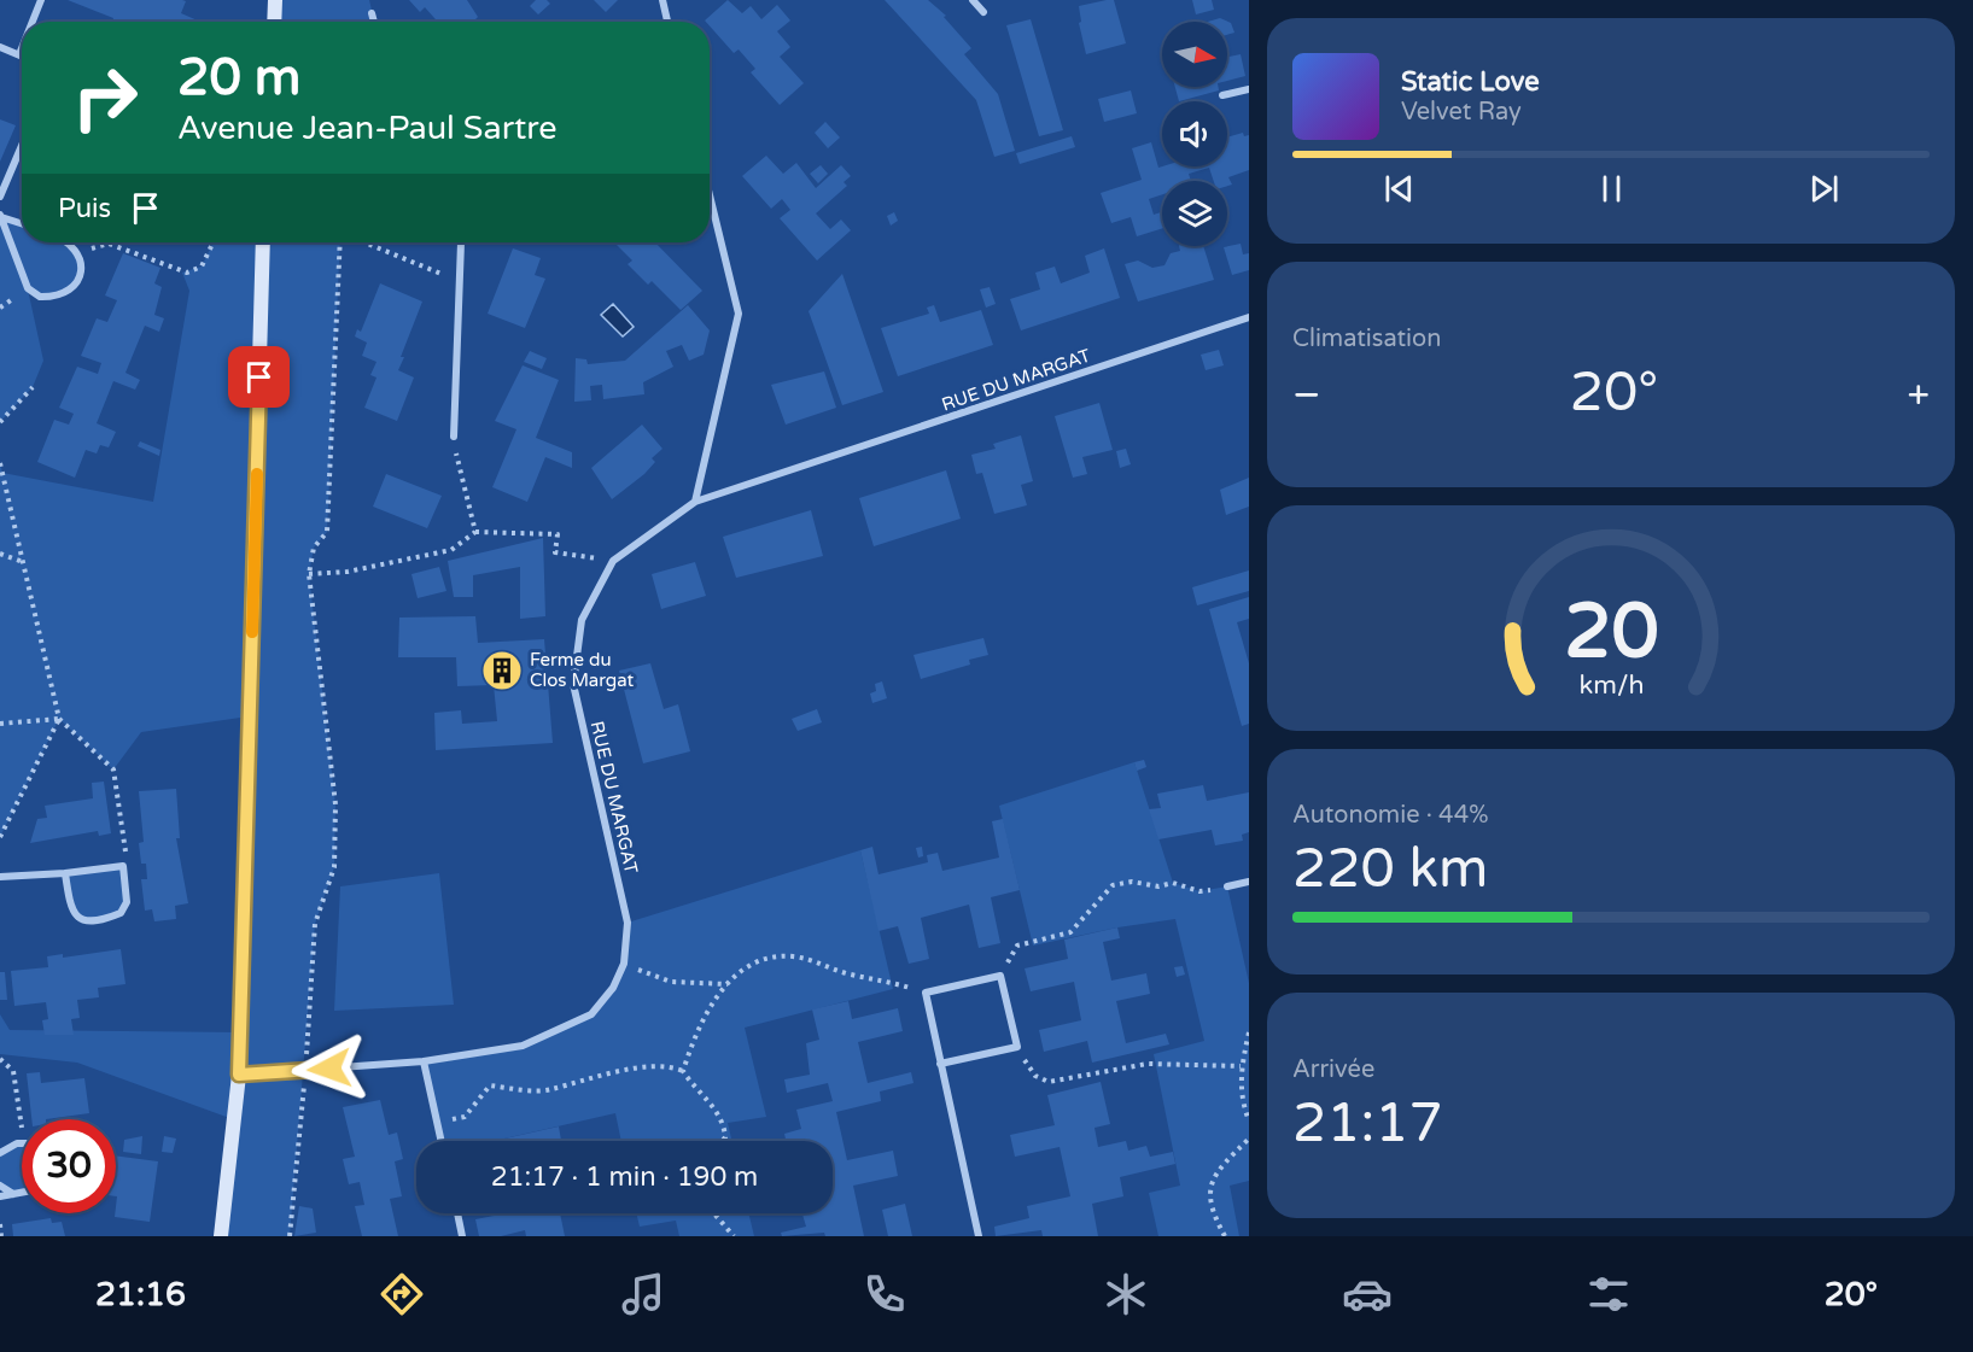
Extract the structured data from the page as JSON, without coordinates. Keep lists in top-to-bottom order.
{
  "streets": {
    "street": ["RUE DU MARGAT"]
  },
  "places": {
    "building": ["Ferme du Clos Margat"]
  },
  "north": "right",
  "page": {
    "turn": ["20 m", "Avenue Jean-Paul Sartre"],
    "song": ["Static Love", "Velvet Ray"],
    "then": "Puis",
    "tile": [
      "Climatisation",
      ["Autonomie · 44%", "220 km"],
      ["Arrivée", "21:17"]
    ],
    "heat": ["−", "20°", "+"],
    "limit": "30",
    "trip": "21:17 · 1 min · 190 m",
    "tabs": ["21:16", "20°"],
    "gauge": ["20", "km/h"]
  }
}
